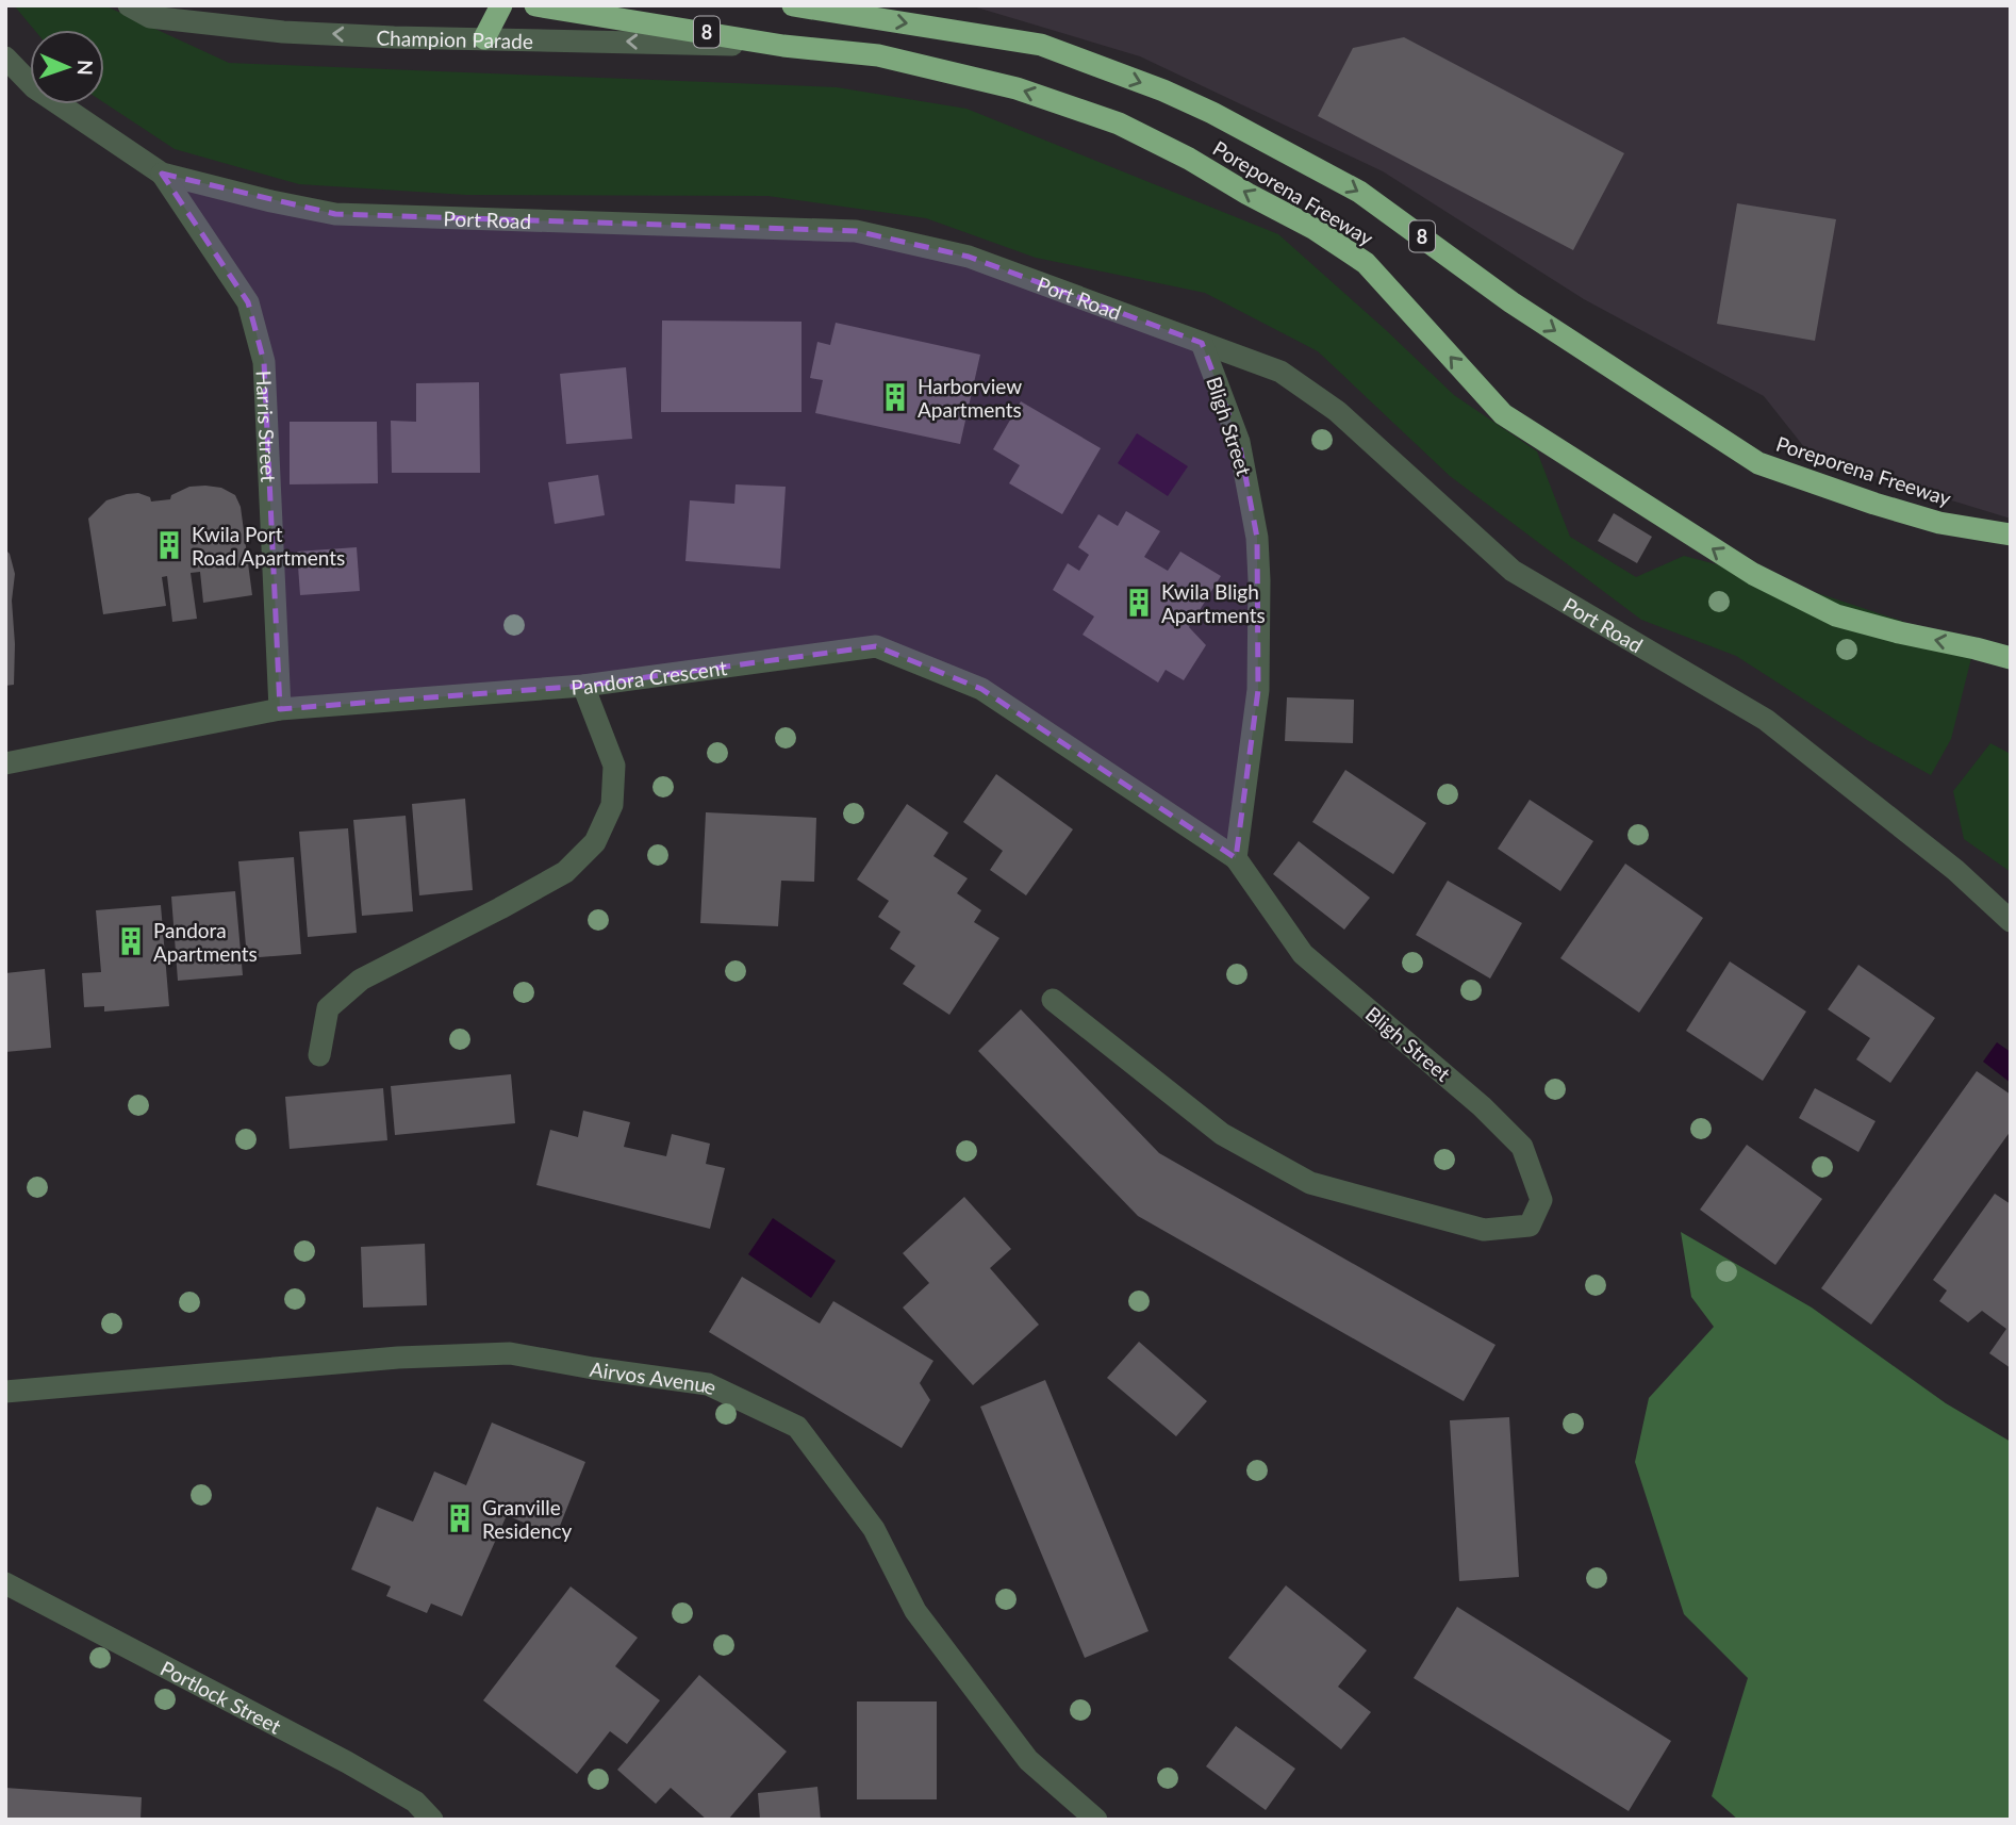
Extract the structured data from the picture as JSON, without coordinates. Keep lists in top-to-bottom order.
{
  "streets": {
    "highway": ["8", "Poreporena Freeway"],
    "street": [
      "Champion Parade",
      "Port Road",
      "Bligh Street",
      "Harris Street",
      "Pandora Crescent",
      "Airvos Avenue",
      "Portlock Street"
    ]
  },
  "crossings": [
    ["Champion Parade", "Poreporena Freeway"],
    ["Port Road", "Bligh Street"],
    ["Port Road", "Harris Street"],
    ["Bligh Street", "Pandora Crescent"],
    ["Harris Street", "Pandora Crescent"]
  ],
  "one_way": ["Champion Parade"],
  "places": {
    "building": [
      "Harborview Apartments",
      "Kwila Port Road Apartments",
      "Kwila Bligh Apartments",
      "Pandora Apartments",
      "Granville Residency"
    ]
  },
  "north": "right"
}
